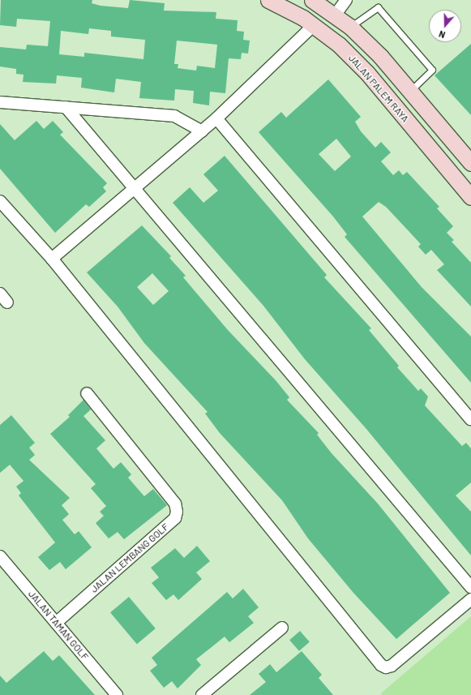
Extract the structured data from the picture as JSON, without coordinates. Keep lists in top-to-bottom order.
{
  "streets": {
    "street": ["JALAN PALEM RAYA", "JALAN LEMBANG GOLF", "JALAN TAMAN GOLF"]
  },
  "crossings": [
    ["JALAN LEMBANG GOLF", "JALAN TAMAN GOLF"]
  ],
  "north": "bottom"
}
